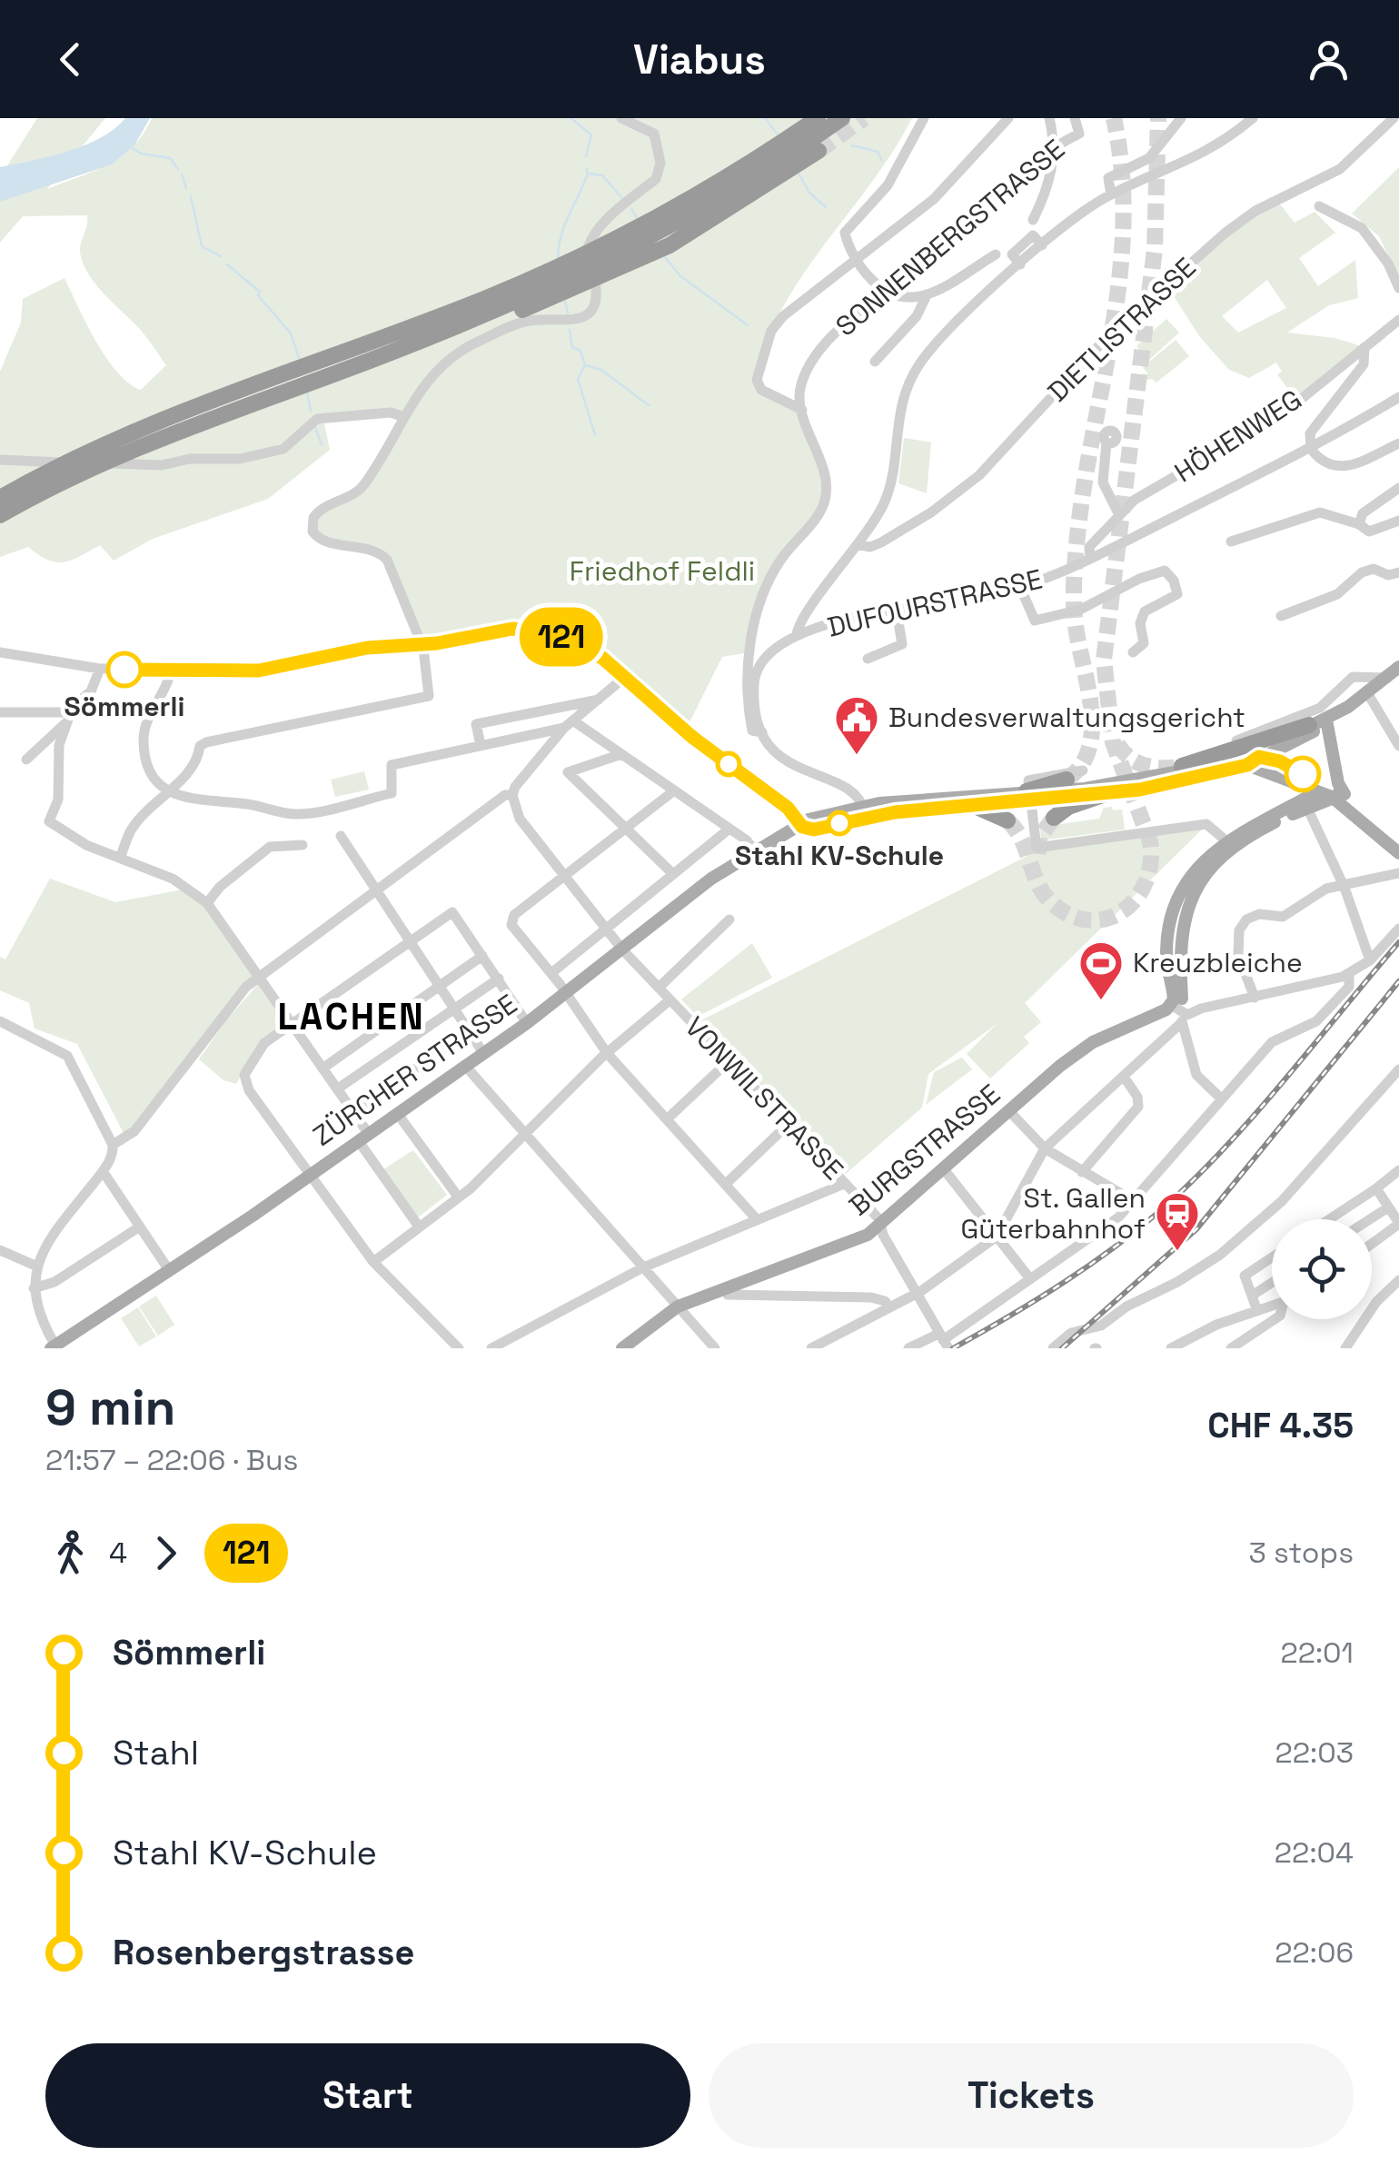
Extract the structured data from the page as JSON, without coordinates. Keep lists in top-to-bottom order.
{
  "streets": {
    "main road": ["ZÜRCHER STRASSE", "BURGSTRASSE"],
    "street": [
      "SONNENBERGSTRASSE",
      "DIETLISTRASSE",
      "HÖHENWEG",
      "DUFOURSTRASSE",
      "VONWILSTRASSE"
    ]
  },
  "crossings": [
    ["HÖHENWEG", "DUFOURSTRASSE"],
    ["ZÜRCHER STRASSE", "VONWILSTRASSE"],
    ["VONWILSTRASSE", "BURGSTRASSE"]
  ],
  "districts": ["LACHEN"],
  "parks": ["Friedhof Feldli"],
  "places": {
    "other": ["Sömmerli", "Stahl KV-Schule"],
    "public building": ["Bundesverwaltungsgericht"],
    "sports": ["Kreuzbleiche"],
    "station": ["St. Gallen Güterbahnhof"]
  },
  "lines": ["bus line 121"],
  "page": {
    "header": "Viabus",
    "on_map": "121",
    "heading": ["9 min", "21:57 – 22:06 · Bus", "CHF 4.35"],
    "legs": ["4", "121", "3 stops"],
    "list": [
      {
        "name": "Sömmerli",
        "value": "22:01"
      },
      {
        "name": "Stahl",
        "value": "22:03"
      },
      {
        "name": "Stahl KV-Schule",
        "value": "22:04"
      },
      {
        "name": "Rosenbergstrasse",
        "value": "22:06"
      }
    ],
    "buttons": ["Start", "Tickets"]
  }
}
